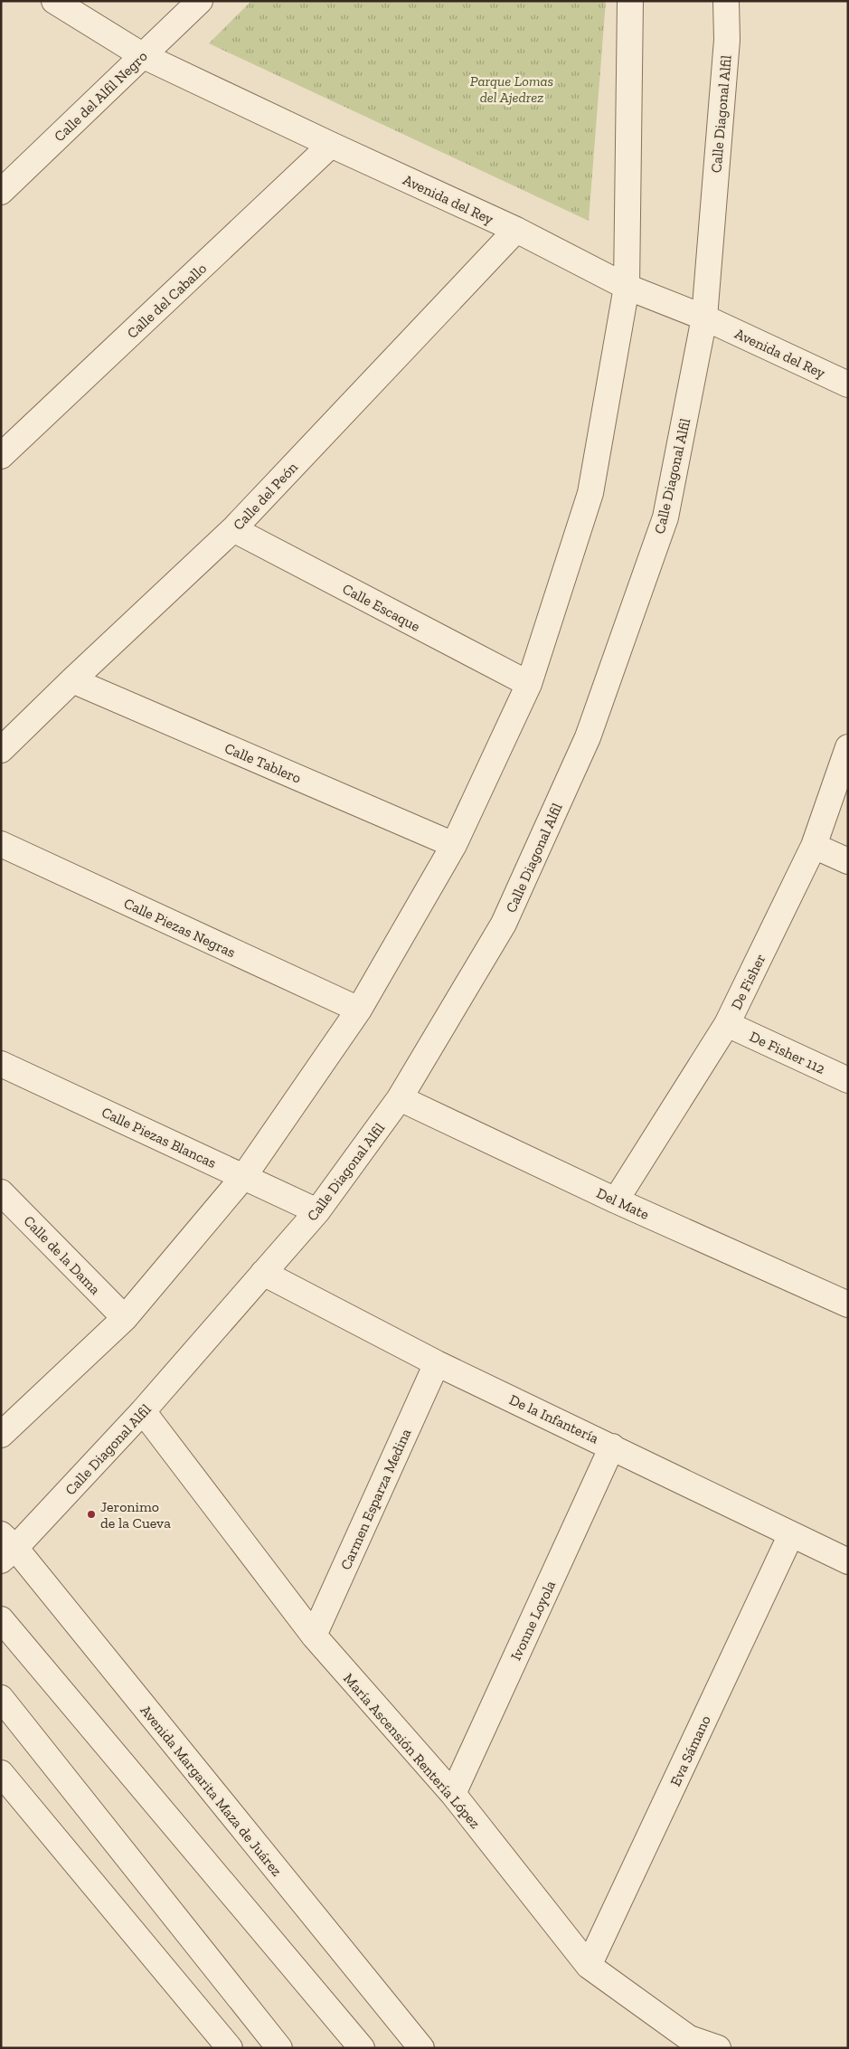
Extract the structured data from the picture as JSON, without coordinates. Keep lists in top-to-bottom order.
{
  "streets": {
    "street": [
      "Calle del Alfil Negro",
      "Calle Diagonal Alfil",
      "Avenida del Rey",
      "Calle del Caballo",
      "Calle del Peón",
      "Calle Escaque",
      "Calle Tablero",
      "Calle Piezas Negras",
      "De Fisher",
      "De Fisher 112",
      "Calle Piezas Blancas",
      "Del Mate",
      "Calle de la Dama",
      "De la Infantería",
      "Carmen Esparza Medina",
      "Ivonne Loyola",
      "María Ascensión Rentería López",
      "Eva Sámano",
      "Avenida Margarita Maza de Juárez"
    ]
  },
  "crossings": [
    ["Calle del Alfil Negro", "Avenida del Rey"],
    ["Calle Diagonal Alfil", "Avenida del Rey"],
    ["Calle Diagonal Alfil", "Calle Piezas Blancas"],
    ["Calle Diagonal Alfil", "Del Mate"],
    ["Calle Diagonal Alfil", "De la Infantería"],
    ["Calle Diagonal Alfil", "María Ascensión Rentería López"],
    ["Calle Diagonal Alfil", "Avenida Margarita Maza de Juárez"],
    ["Avenida del Rey", "Calle del Caballo"],
    ["Avenida del Rey", "Calle del Peón"],
    ["Calle del Peón", "Calle Escaque"],
    ["Calle del Peón", "Calle Tablero"],
    ["De Fisher", "De Fisher 112"],
    ["De Fisher", "Del Mate"],
    ["De la Infantería", "Carmen Esparza Medina"],
    ["De la Infantería", "Ivonne Loyola"],
    ["De la Infantería", "Eva Sámano"],
    ["Carmen Esparza Medina", "María Ascensión Rentería López"],
    ["Ivonne Loyola", "María Ascensión Rentería López"],
    ["María Ascensión Rentería López", "Eva Sámano"]
  ],
  "parks": ["Parque Lomas del Ajedrez"],
  "places": ["Jeronimo de la Cueva"]
}
